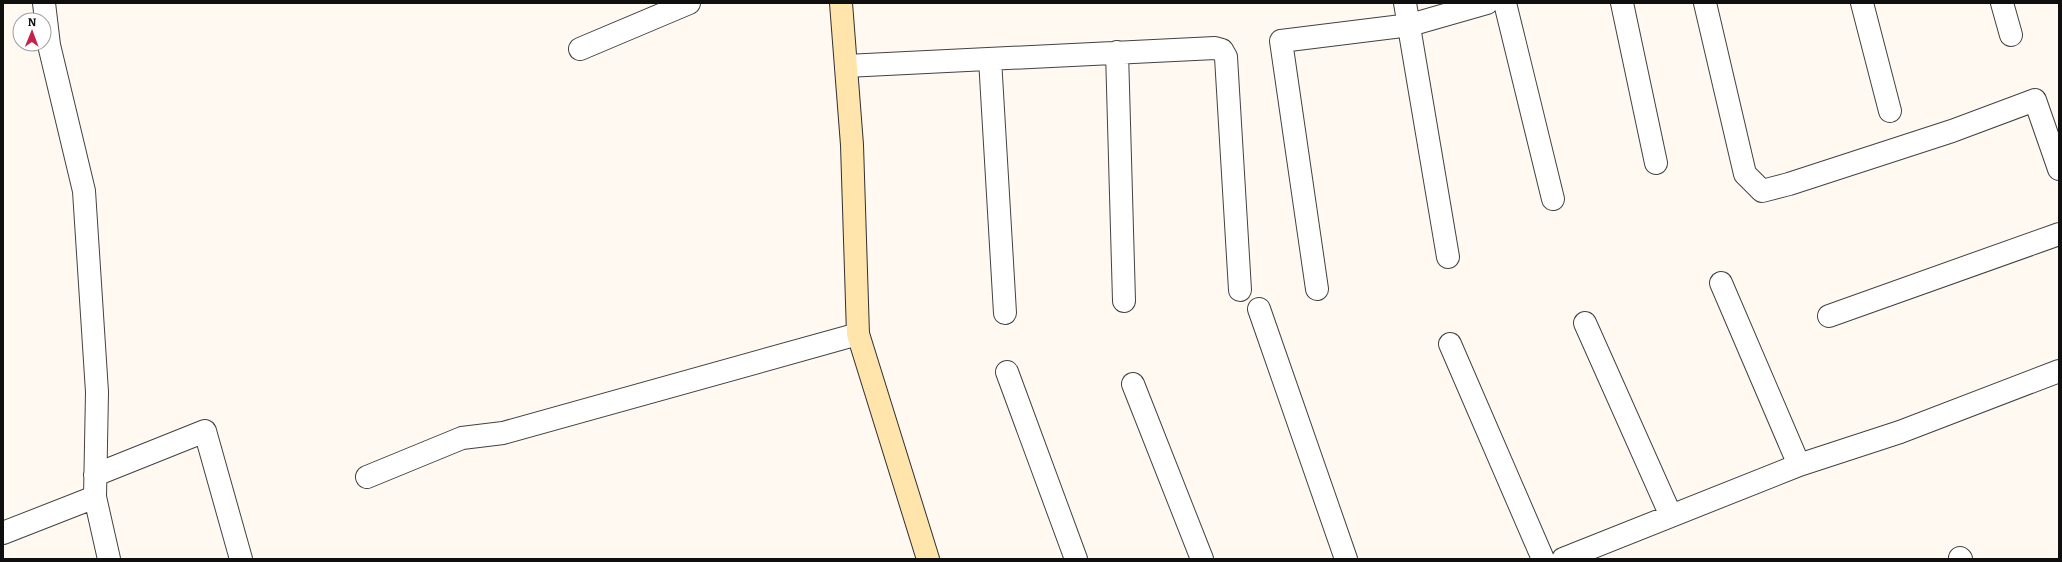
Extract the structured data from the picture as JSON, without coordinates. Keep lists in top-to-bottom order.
{
  "north": "top"
}
